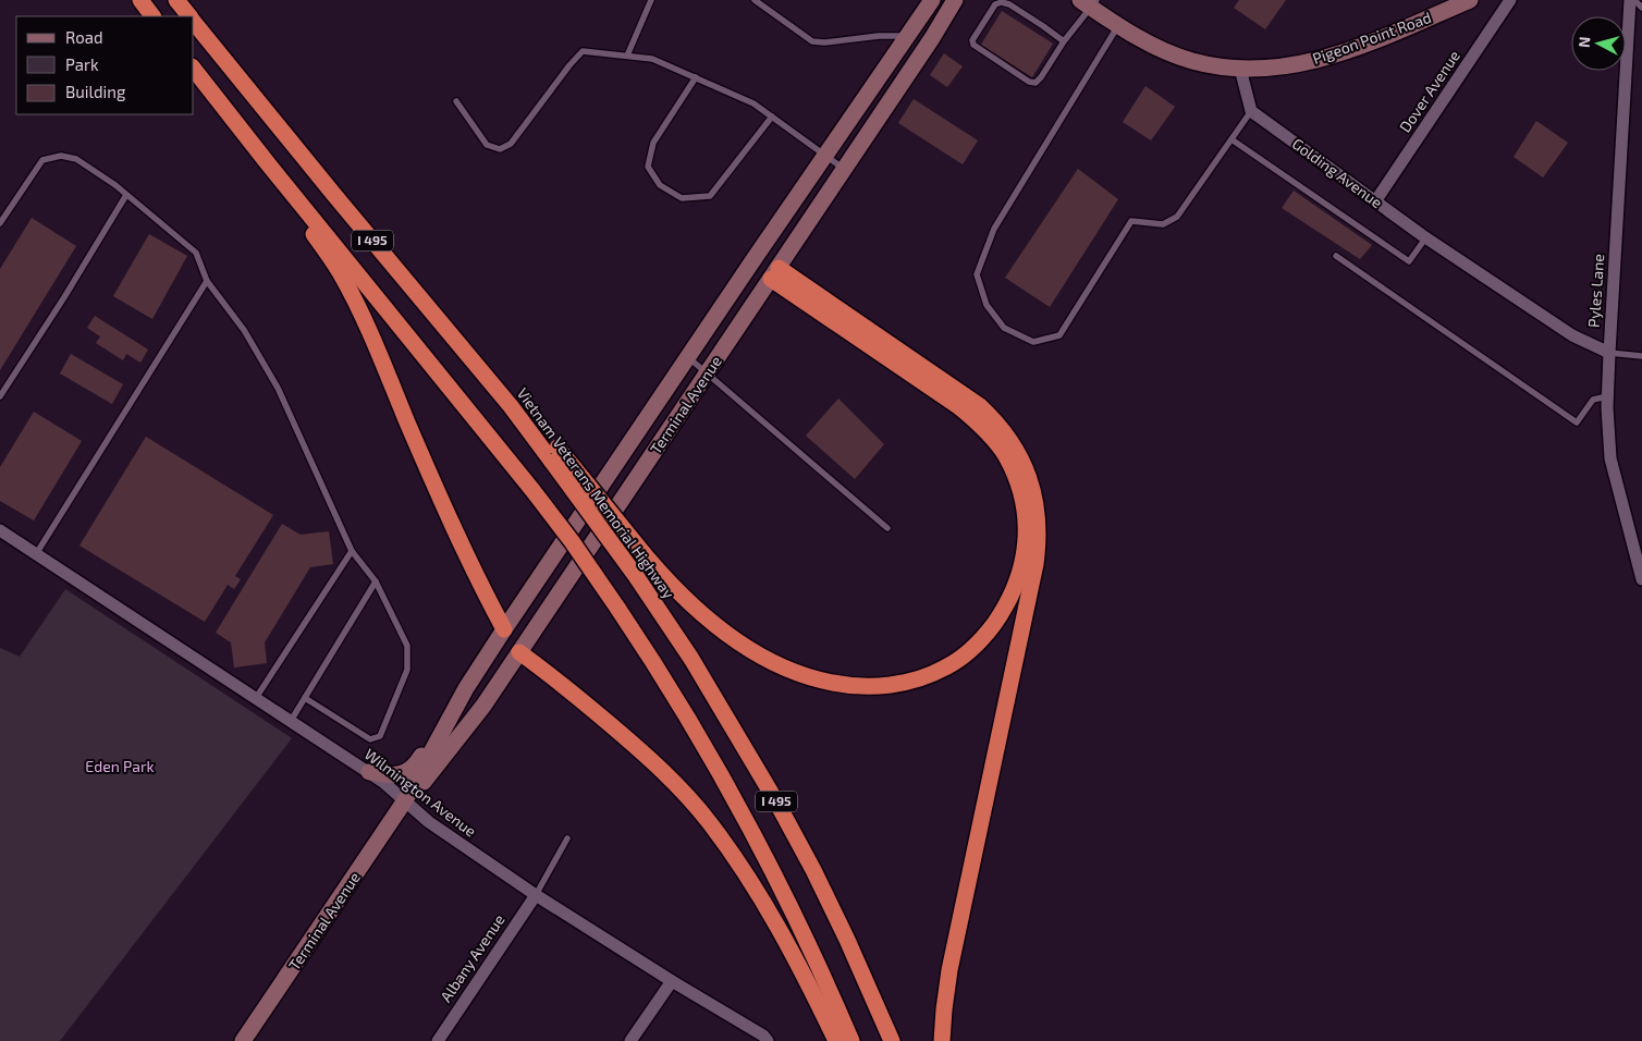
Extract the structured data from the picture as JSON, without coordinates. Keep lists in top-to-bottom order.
{
  "streets": {
    "highway": ["I 495", "Vietnam Veterans Memorial Highway"],
    "main road": ["Pigeon Point Road", "Terminal Avenue"],
    "street": [
      "Dover Avenue",
      "Golding Avenue",
      "Pyles Lane",
      "Wilmington Avenue",
      "Albany Avenue"
    ]
  },
  "crossings": [
    ["Dover Avenue", "Golding Avenue"],
    ["Golding Avenue", "Pyles Lane"],
    ["Terminal Avenue", "Wilmington Avenue"],
    ["Wilmington Avenue", "Albany Avenue"]
  ],
  "parks": ["Eden Park"],
  "legend": ["Road", "Park", "Building"],
  "north": "left"
}
